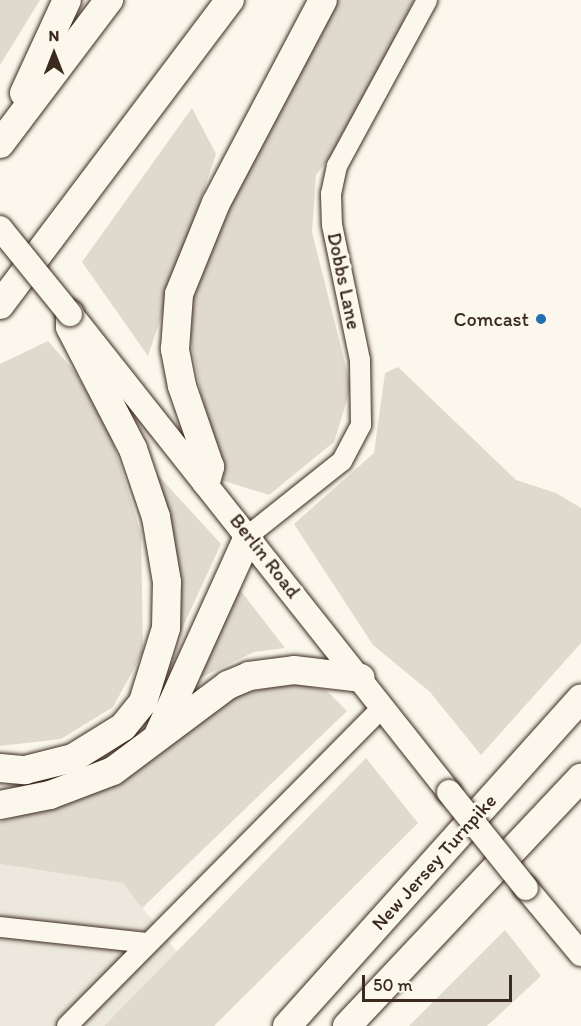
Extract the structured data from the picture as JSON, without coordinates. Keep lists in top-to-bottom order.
{
  "streets": {
    "highway": ["New Jersey Turnpike"],
    "main road": ["Berlin Road"],
    "street": ["Dobbs Lane"]
  },
  "crossings": [
    ["Dobbs Lane", "Berlin Road"]
  ],
  "places": ["Comcast"],
  "scale_bar": "50 m",
  "north": "top"
}
